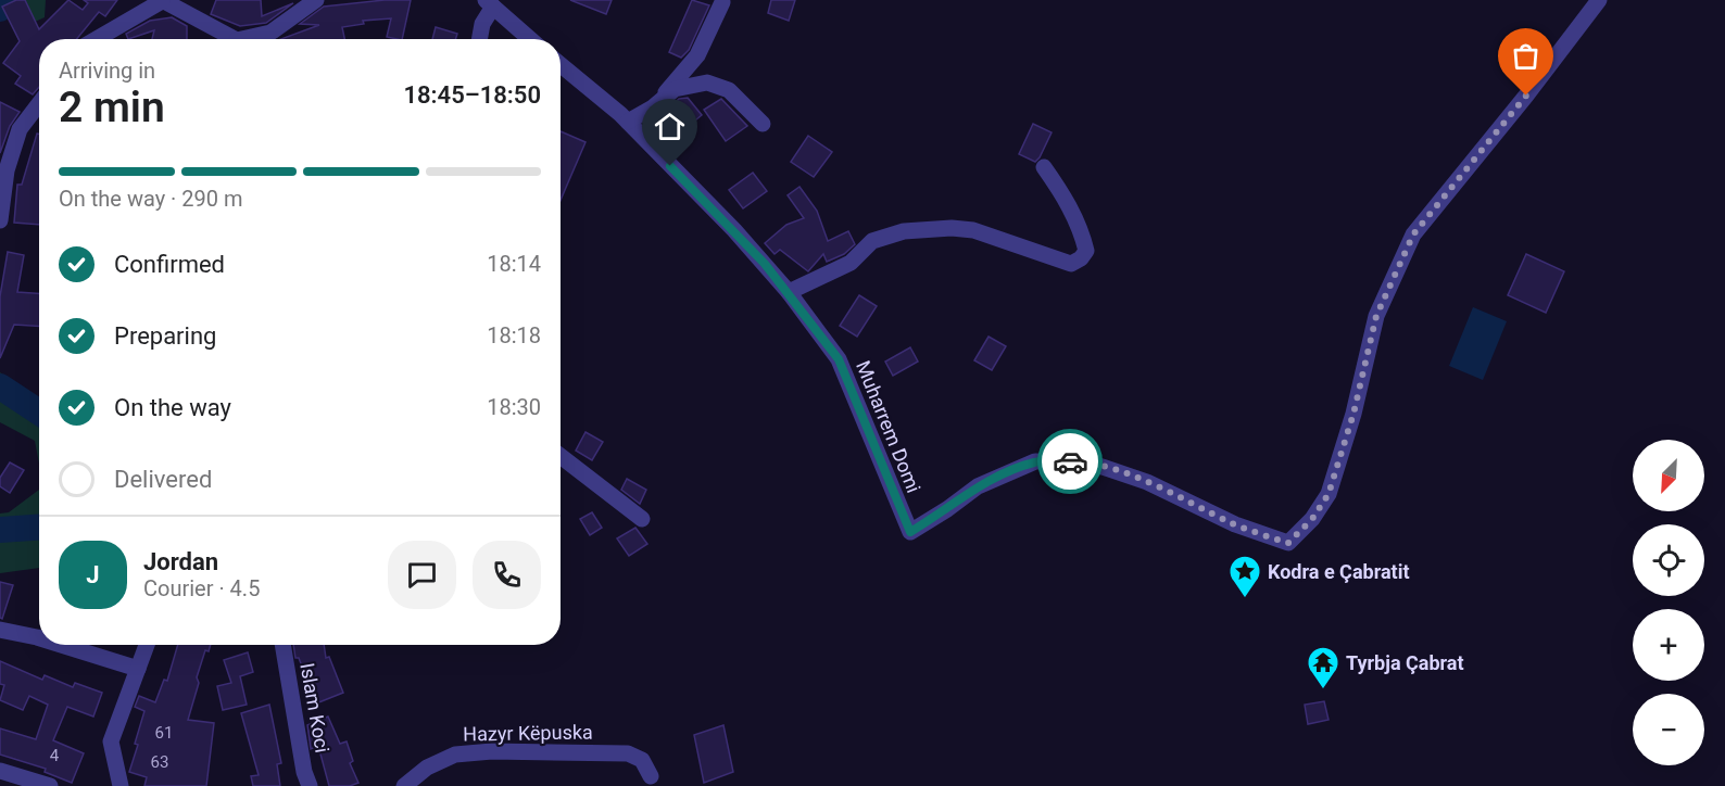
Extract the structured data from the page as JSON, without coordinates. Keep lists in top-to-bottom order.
{
  "streets": {
    "street": ["Muharrem Domi", "Islam Koci", "Hazyr Këpuska"]
  },
  "places": {
    "place": ["Kodra e Çabratit"],
    "temple": ["Tyrbja Çabrat"]
  },
  "house_numbers": ["61", "4", "63"],
  "north": "bottom left",
  "page": {
    "heading": ["2 min", "Arriving in", "18:45–18:50"],
    "panel": ["Jordan", "Courier · 4.5"],
    "bar": "On the way · 290 m",
    "list": [
      ["Confirmed", "18:14"],
      ["Preparing", "18:18"],
      ["On the way", "18:30"],
      "Delivered"
    ],
    "map_buttons": ["+", "−"],
    "round": "J"
  }
}
